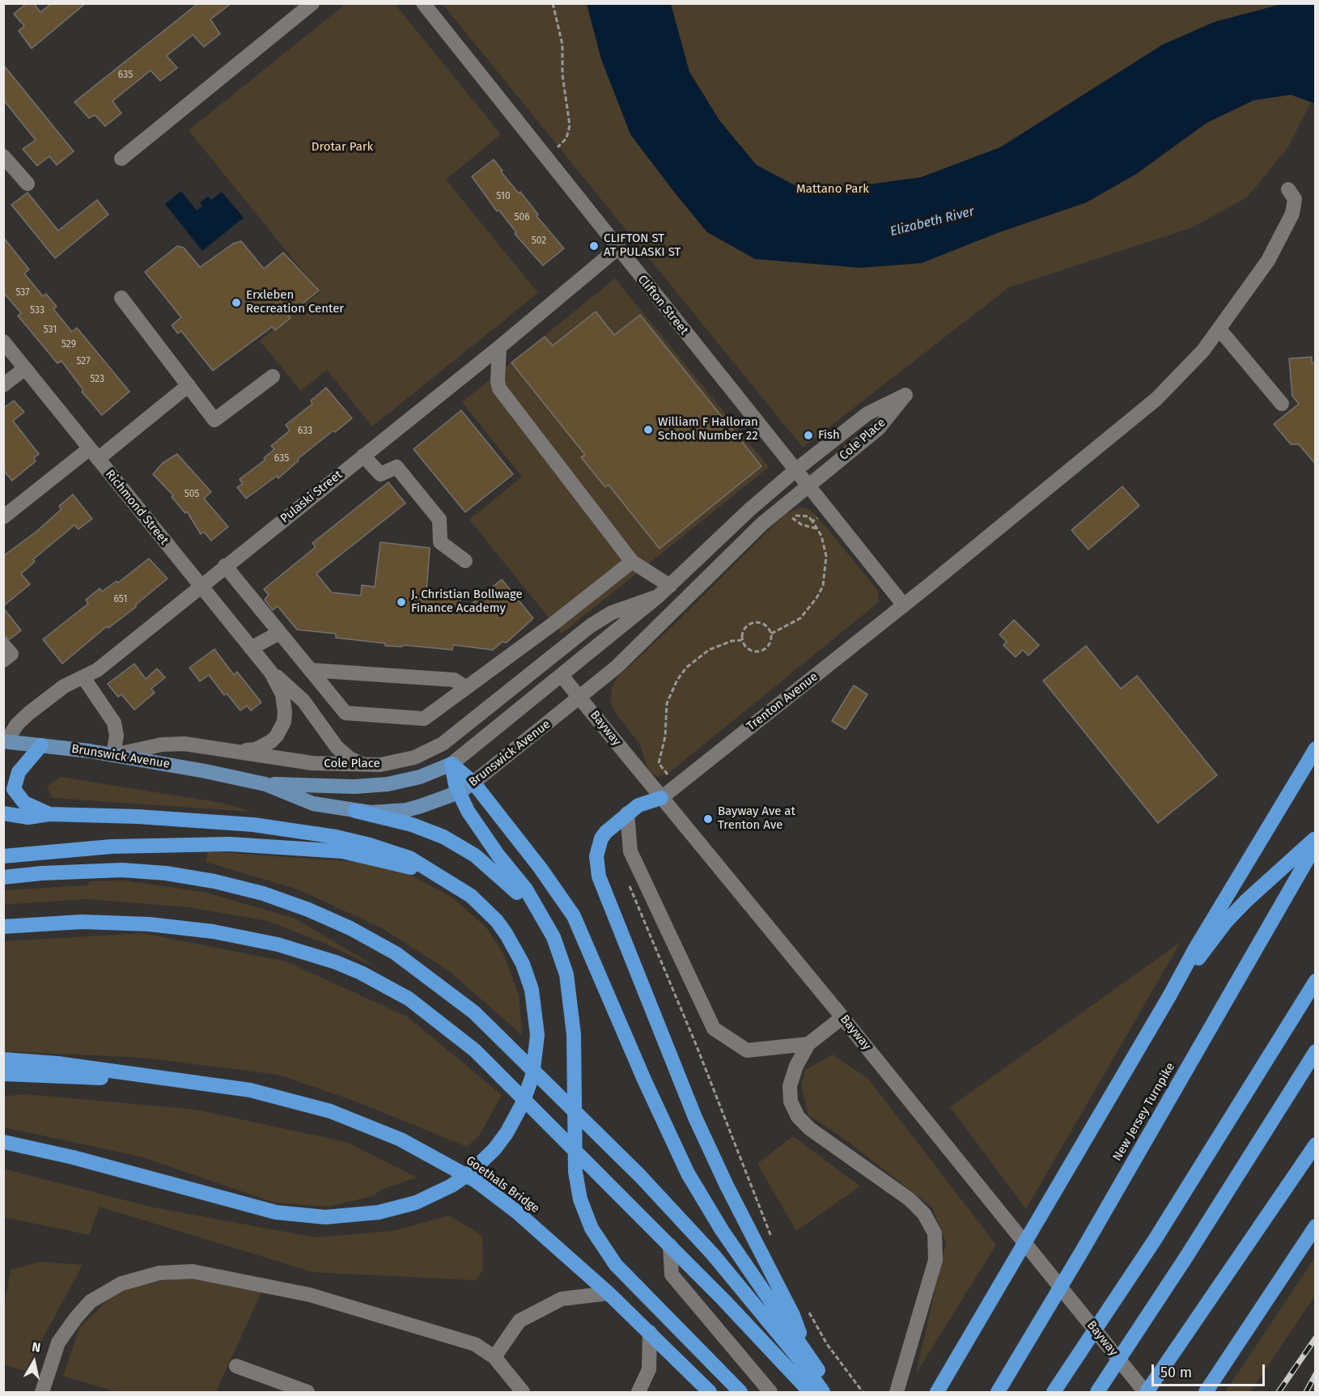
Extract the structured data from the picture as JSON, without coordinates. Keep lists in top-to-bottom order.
{
  "streets": {
    "highway": ["New Jersey Turnpike", "Goethals Bridge"],
    "main road": ["Brunswick Avenue"],
    "street": [
      "Clifton Street",
      "Cole Place",
      "Pulaski Street",
      "Richmond Street",
      "Trenton Avenue",
      "Bayway"
    ]
  },
  "crossings": [
    ["Clifton Street", "Cole Place"],
    ["Clifton Street", "Pulaski Street"],
    ["Clifton Street", "Trenton Avenue"],
    ["Cole Place", "Richmond Street"],
    ["Cole Place", "Bayway"],
    ["Cole Place", "Brunswick Avenue"],
    ["Pulaski Street", "Richmond Street"],
    ["Pulaski Street", "Brunswick Avenue"],
    ["Trenton Avenue", "Bayway"],
    ["Bayway", "Brunswick Avenue"]
  ],
  "water": ["Elizabeth River"],
  "parks": ["Drotar Park", "Mattano Park"],
  "places": [
    "CLIFTON ST AT PULASKI ST",
    "Erxleben Recreation Center",
    "William F Halloran School Number 22",
    "Fish",
    "J. Christian Bollwage Finance Academy",
    "Bayway Ave at Trenton Ave"
  ],
  "house_numbers": [
    "635",
    "510",
    "506",
    "502",
    "537",
    "533",
    "531",
    "529",
    "527",
    "523",
    "633",
    "635",
    "505",
    "651"
  ],
  "scale_bar": "50 m",
  "north": "top"
}
